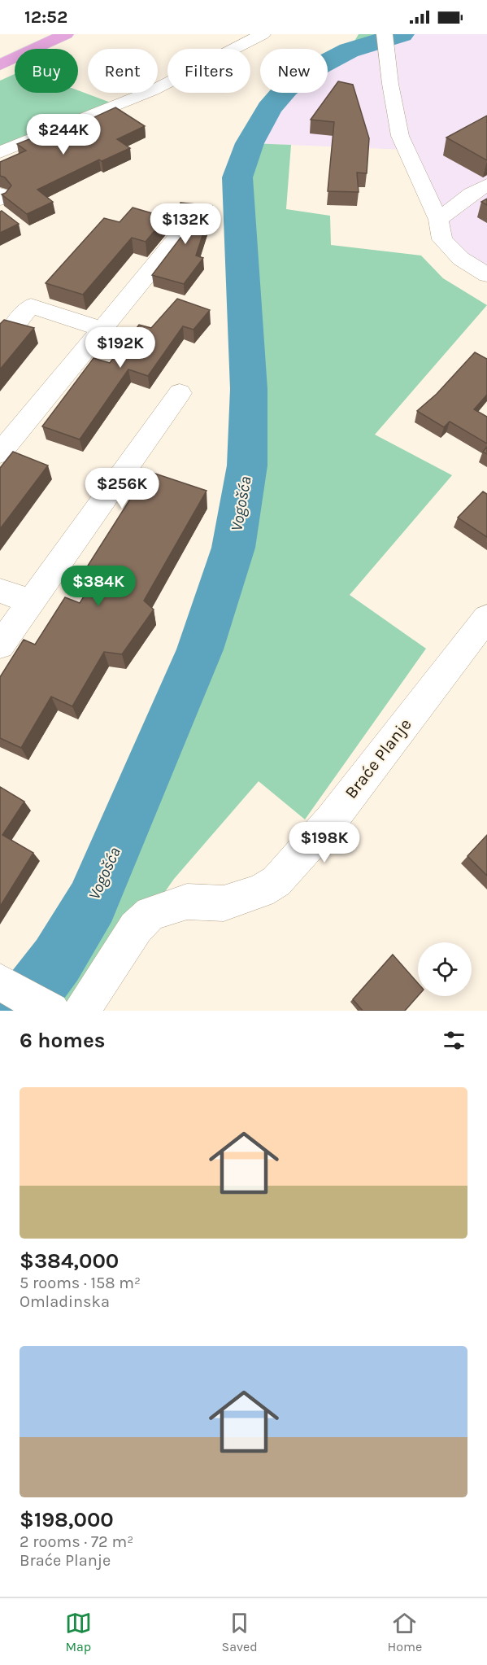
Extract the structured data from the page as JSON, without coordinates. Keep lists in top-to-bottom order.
{
  "streets": {
    "street": ["Braće Planje"]
  },
  "water": ["Vogošća"],
  "page": {
    "status": "12:52",
    "chip": [
      "Buy",
      "Rent",
      "Filters",
      "New"
    ],
    "price": [
      "$244K",
      "$132K",
      "$192K",
      "$256K",
      "$384K",
      "$198K"
    ],
    "heading": "6 homes",
    "list": [
      {
        "name": "$384,000",
        "note": "5 rooms · 158 m² · Omladinska"
      },
      {
        "name": "$198,000",
        "note": "2 rooms · 72 m² · Braće Planje"
      }
    ],
    "tabs": ["Map", "Saved", "Home"]
  }
}
